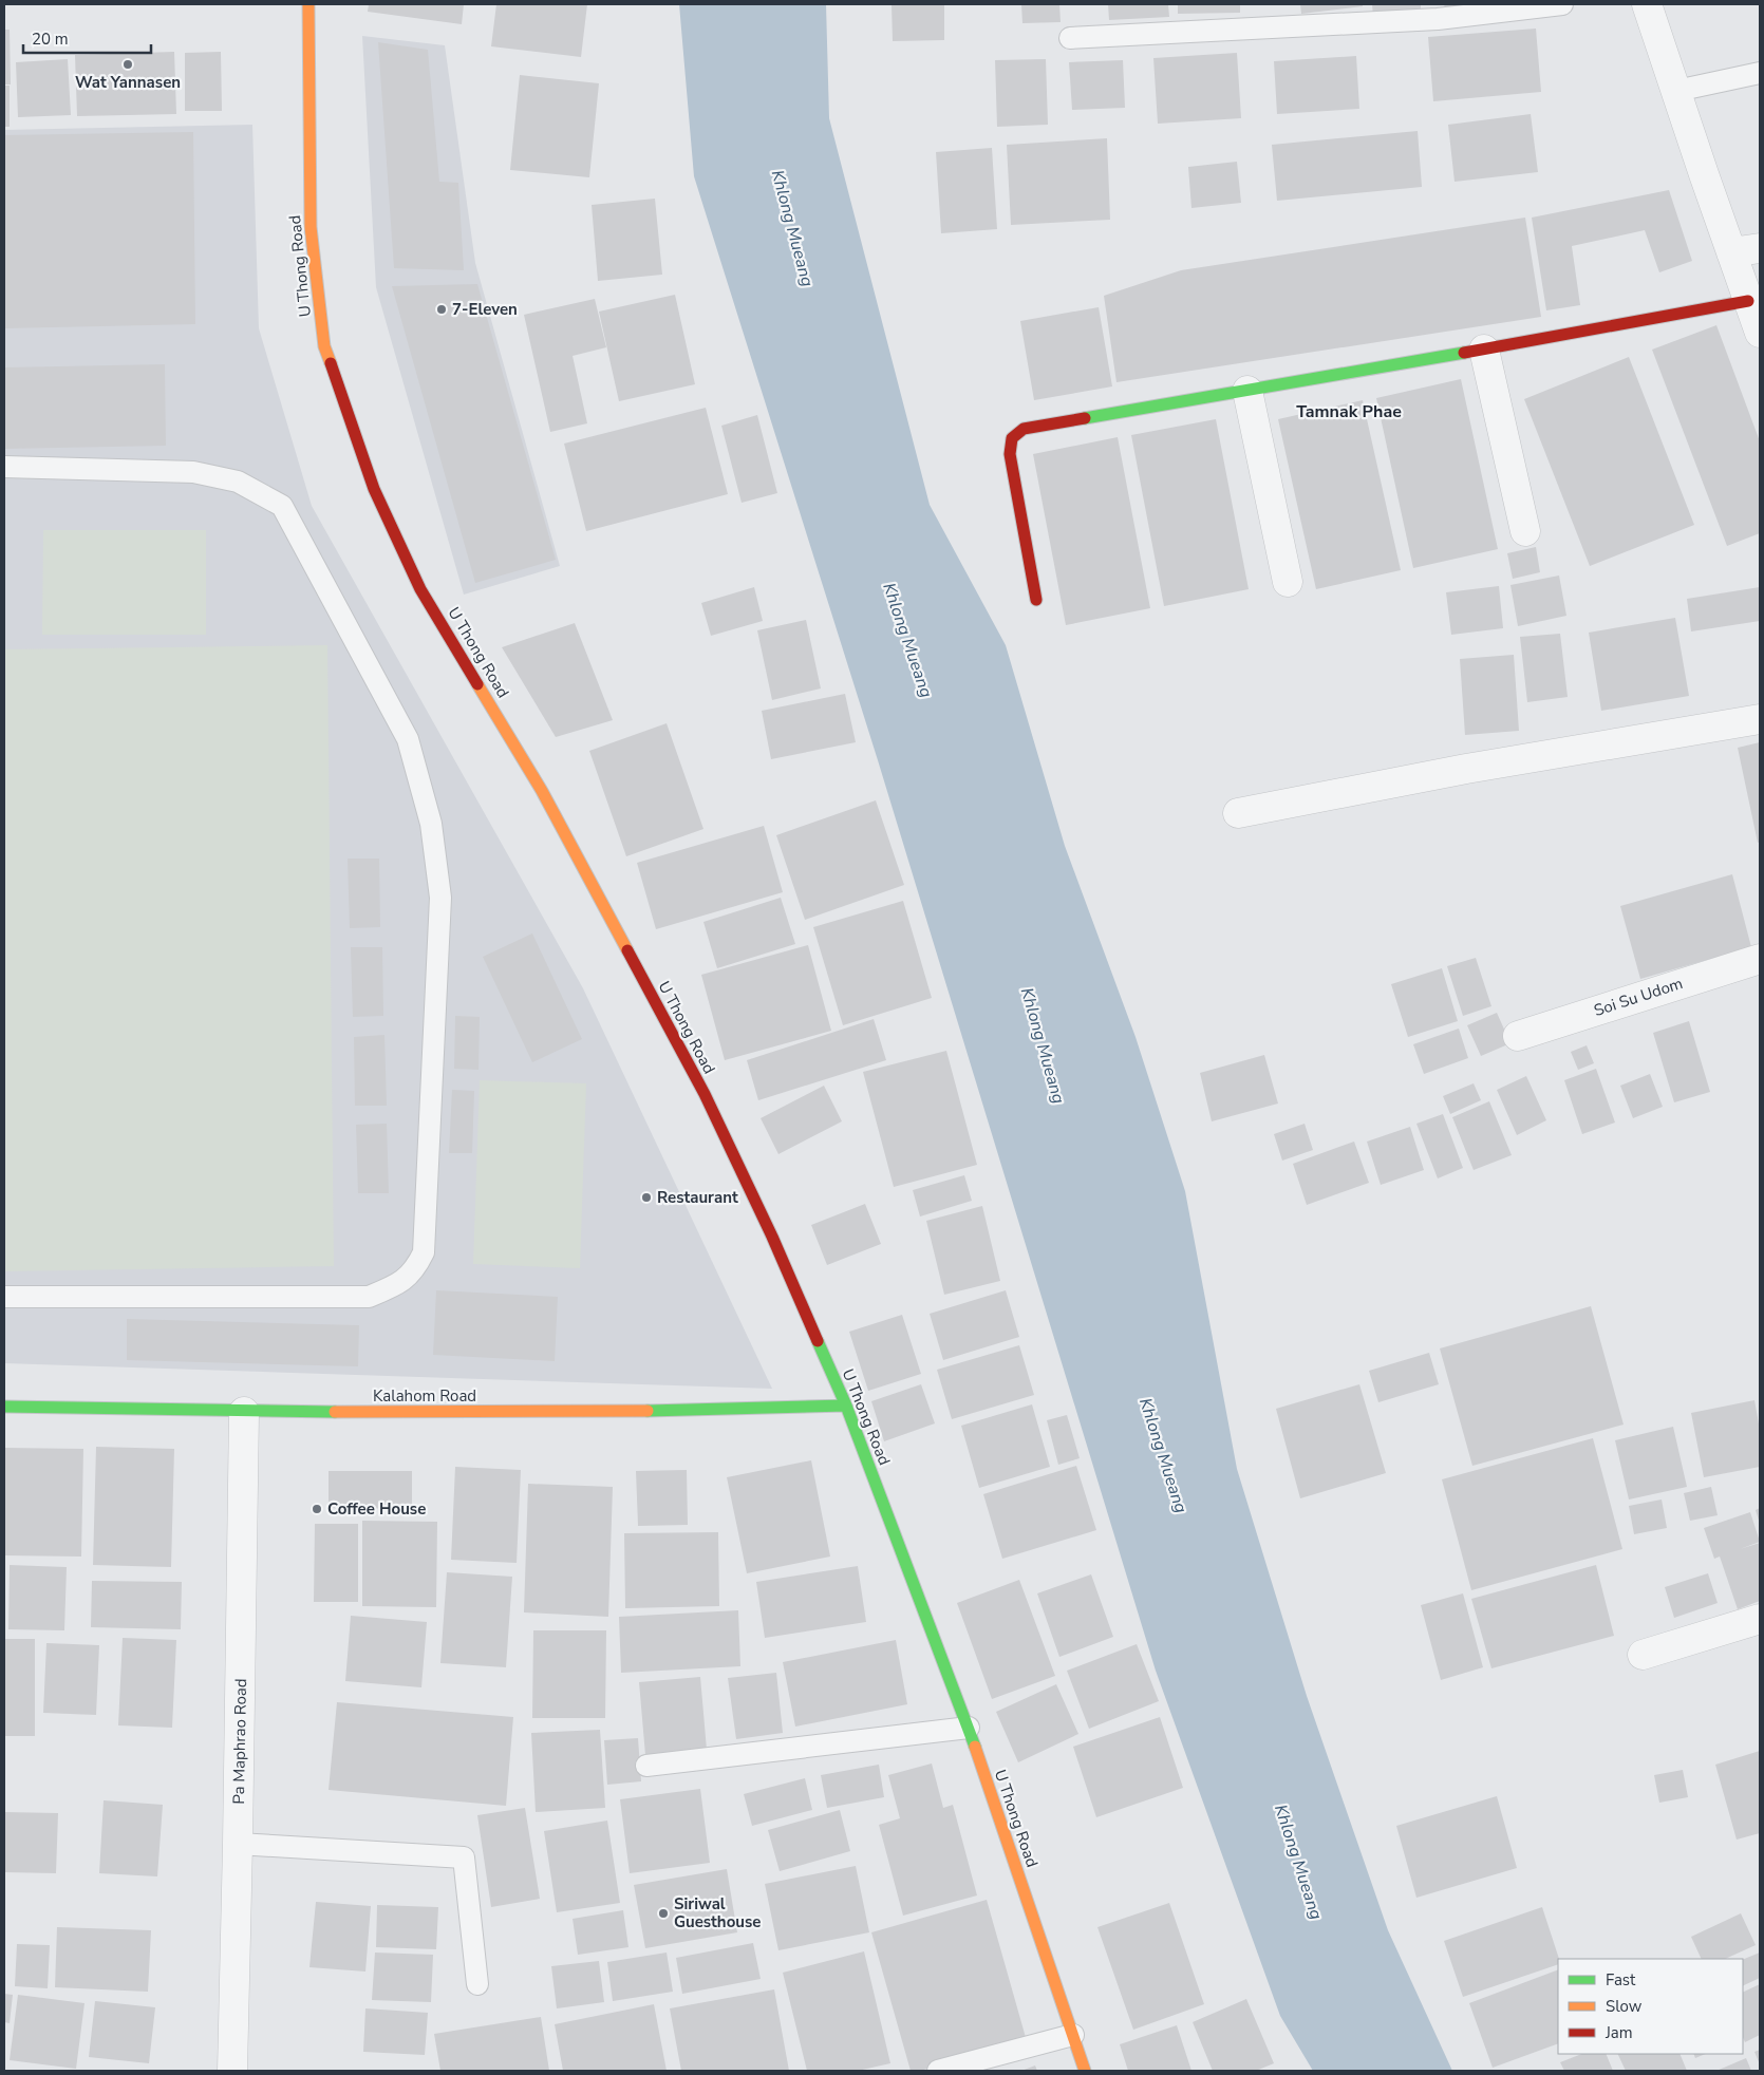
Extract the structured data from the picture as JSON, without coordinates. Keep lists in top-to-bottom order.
{
  "streets": {
    "main road": ["U Thong Road", "Kalahom Road"],
    "street": ["Soi Su Udom", "Pa Maphrao Road"]
  },
  "crossings": [
    ["U Thong Road", "Kalahom Road"],
    ["Kalahom Road", "Pa Maphrao Road"]
  ],
  "districts": ["Tamnak Phae"],
  "water": ["Khlong Mueang"],
  "places": [
    "Wat Yannasen",
    "7-Eleven",
    "Restaurant",
    "Coffee House",
    "Siriwal Guesthouse"
  ],
  "legend": ["Fast", "Slow", "Jam"],
  "scale_bar": "20 m"
}
